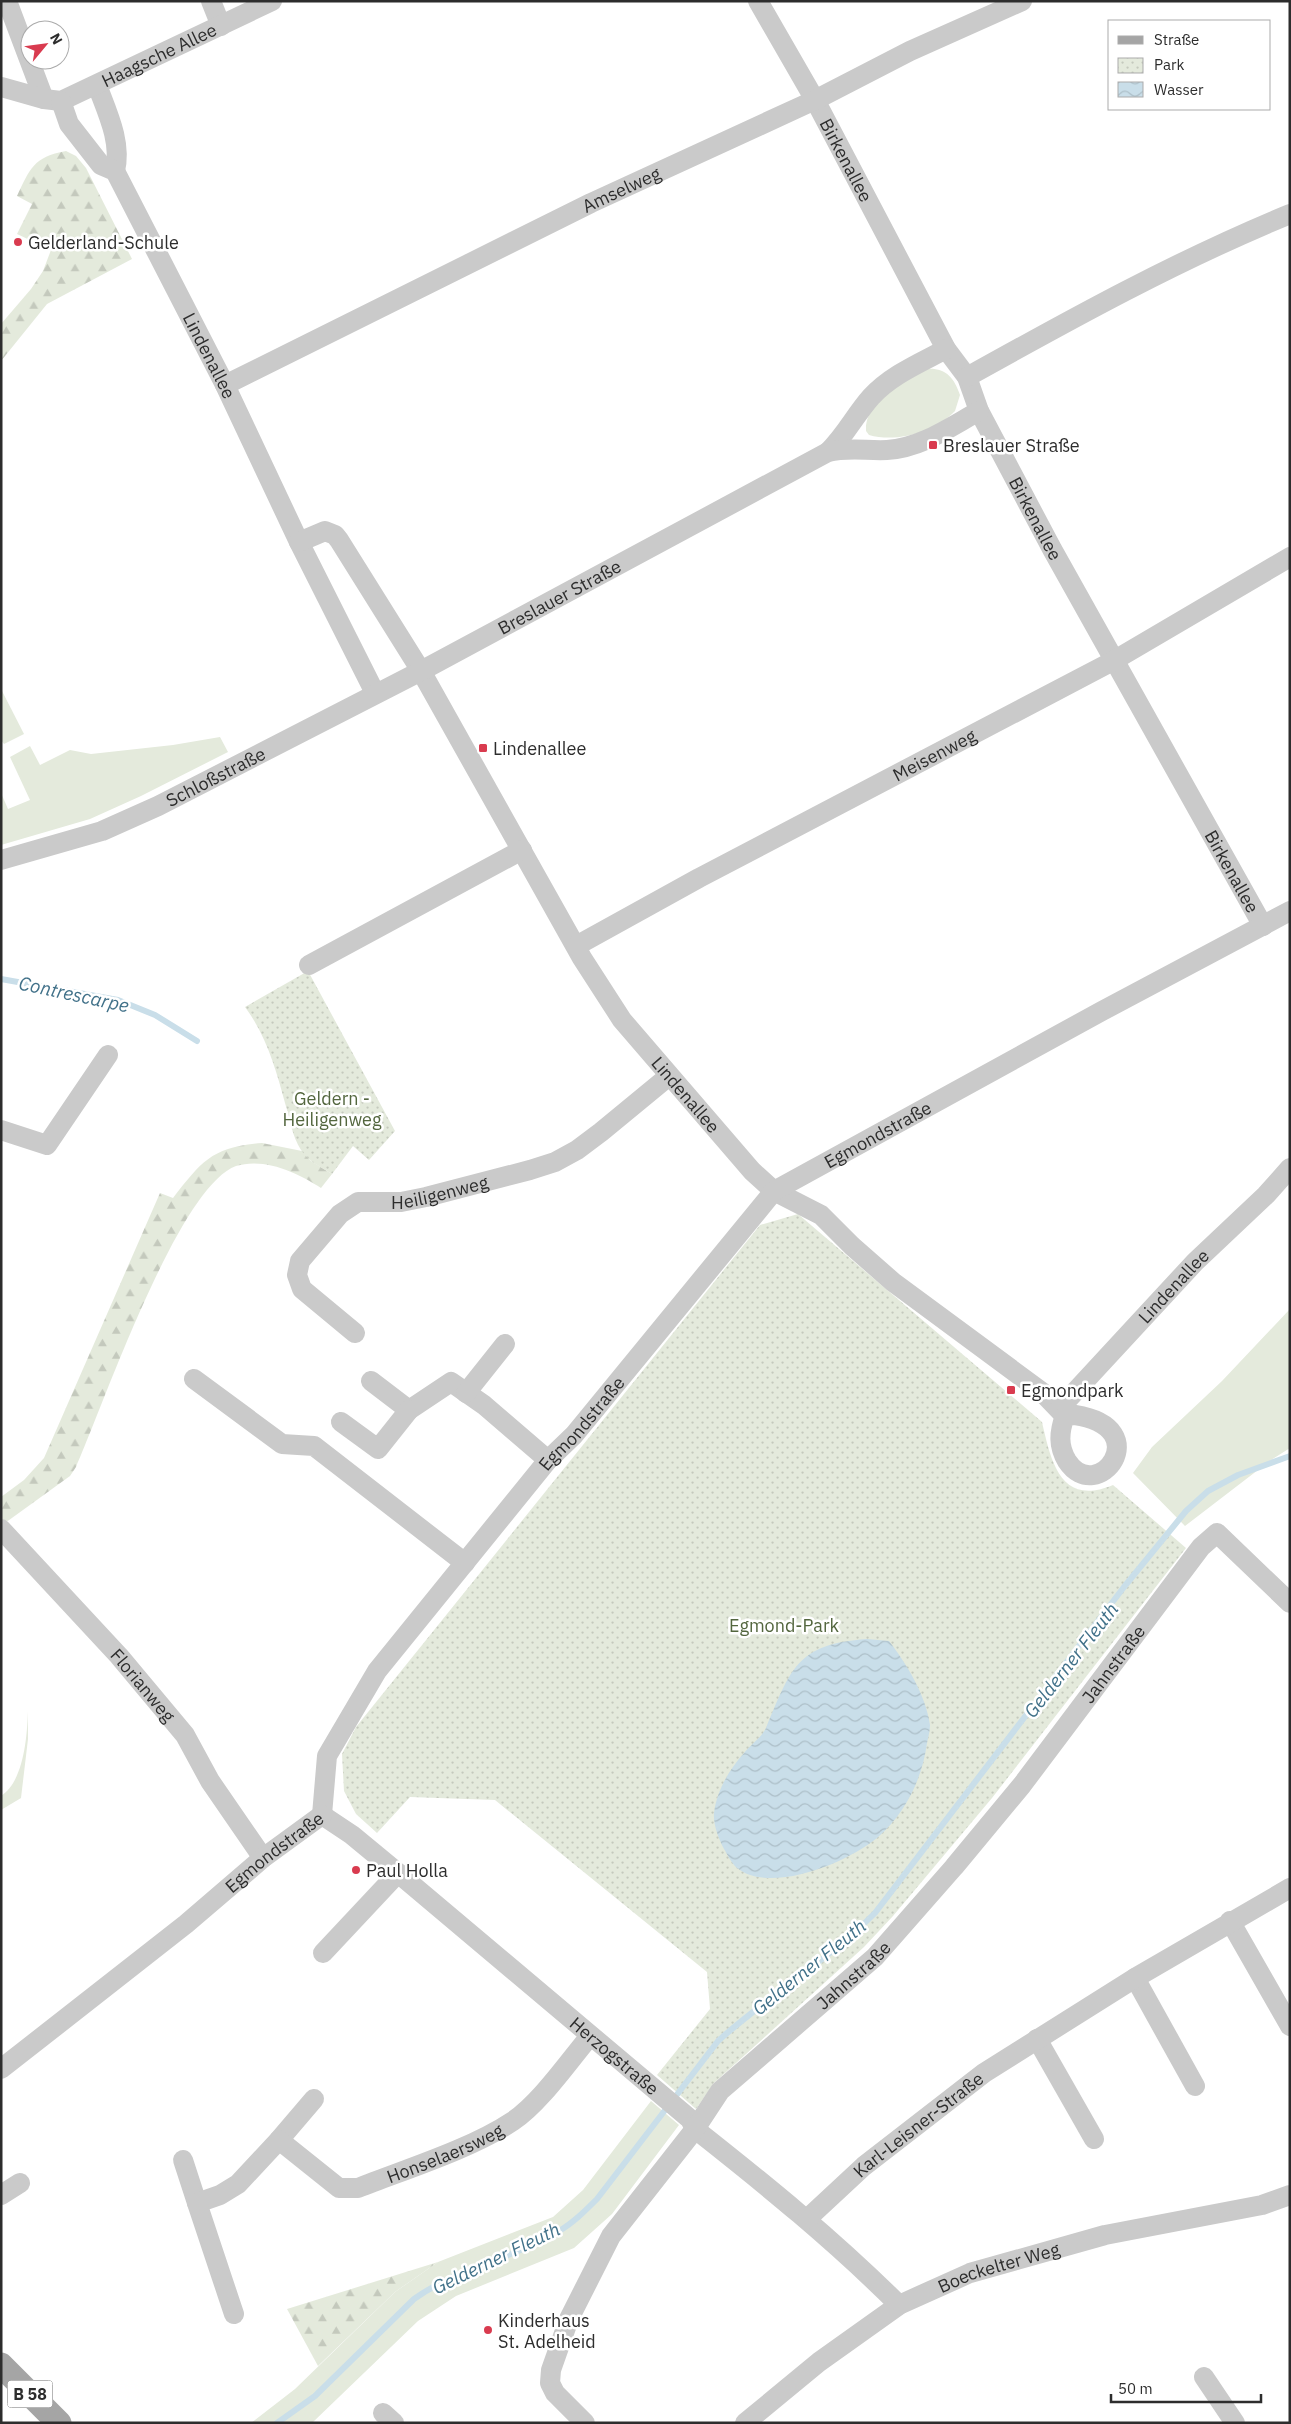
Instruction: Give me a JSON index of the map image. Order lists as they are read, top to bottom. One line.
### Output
{"streets":{"main road":["B 58"],"street":["Haagsche Allee","Birkenallee","Amselweg","Lindenallee","Breslauer Straße","Meisenweg","Schloßstraße","Egmondstraße","Heiligenweg","Jahnstraße","Florianweg","Herzogstraße","Karl-Leisner-Straße","Honselaersweg","Boeckelter Weg"]},"crossings":[["Haagsche Allee","Lindenallee"],["Birkenallee","Amselweg"],["Birkenallee","Breslauer Straße"],["Birkenallee","Meisenweg"],["Birkenallee","Egmondstraße"],["Amselweg","Lindenallee"],["Lindenallee","Breslauer Straße"],["Lindenallee","Meisenweg"],["Lindenallee","Schloßstraße"],["Lindenallee","Egmondstraße"],["Lindenallee","Heiligenweg"],["Breslauer Straße","Schloßstraße"],["Egmondstraße","Florianweg"],["Egmondstraße","Herzogstraße"],["Jahnstraße","Herzogstraße"],["Herzogstraße","Karl-Leisner-Straße"],["Herzogstraße","Honselaersweg"],["Herzogstraße","Boeckelter Weg"]],"water":["Contrescarpe","Gelderner Fleuth"],"parks":["Geldern - Heiligenweg","Egmond-Park"],"places":{"other":["Gelderland-Schule","Paul Holla","Kinderhaus St. Adelheid"],"transit":["Breslauer Straße","Lindenallee","Egmondpark"]},"legend":["Straße","Park","Wasser"],"scale_bar":"50 m","north":"top right"}
